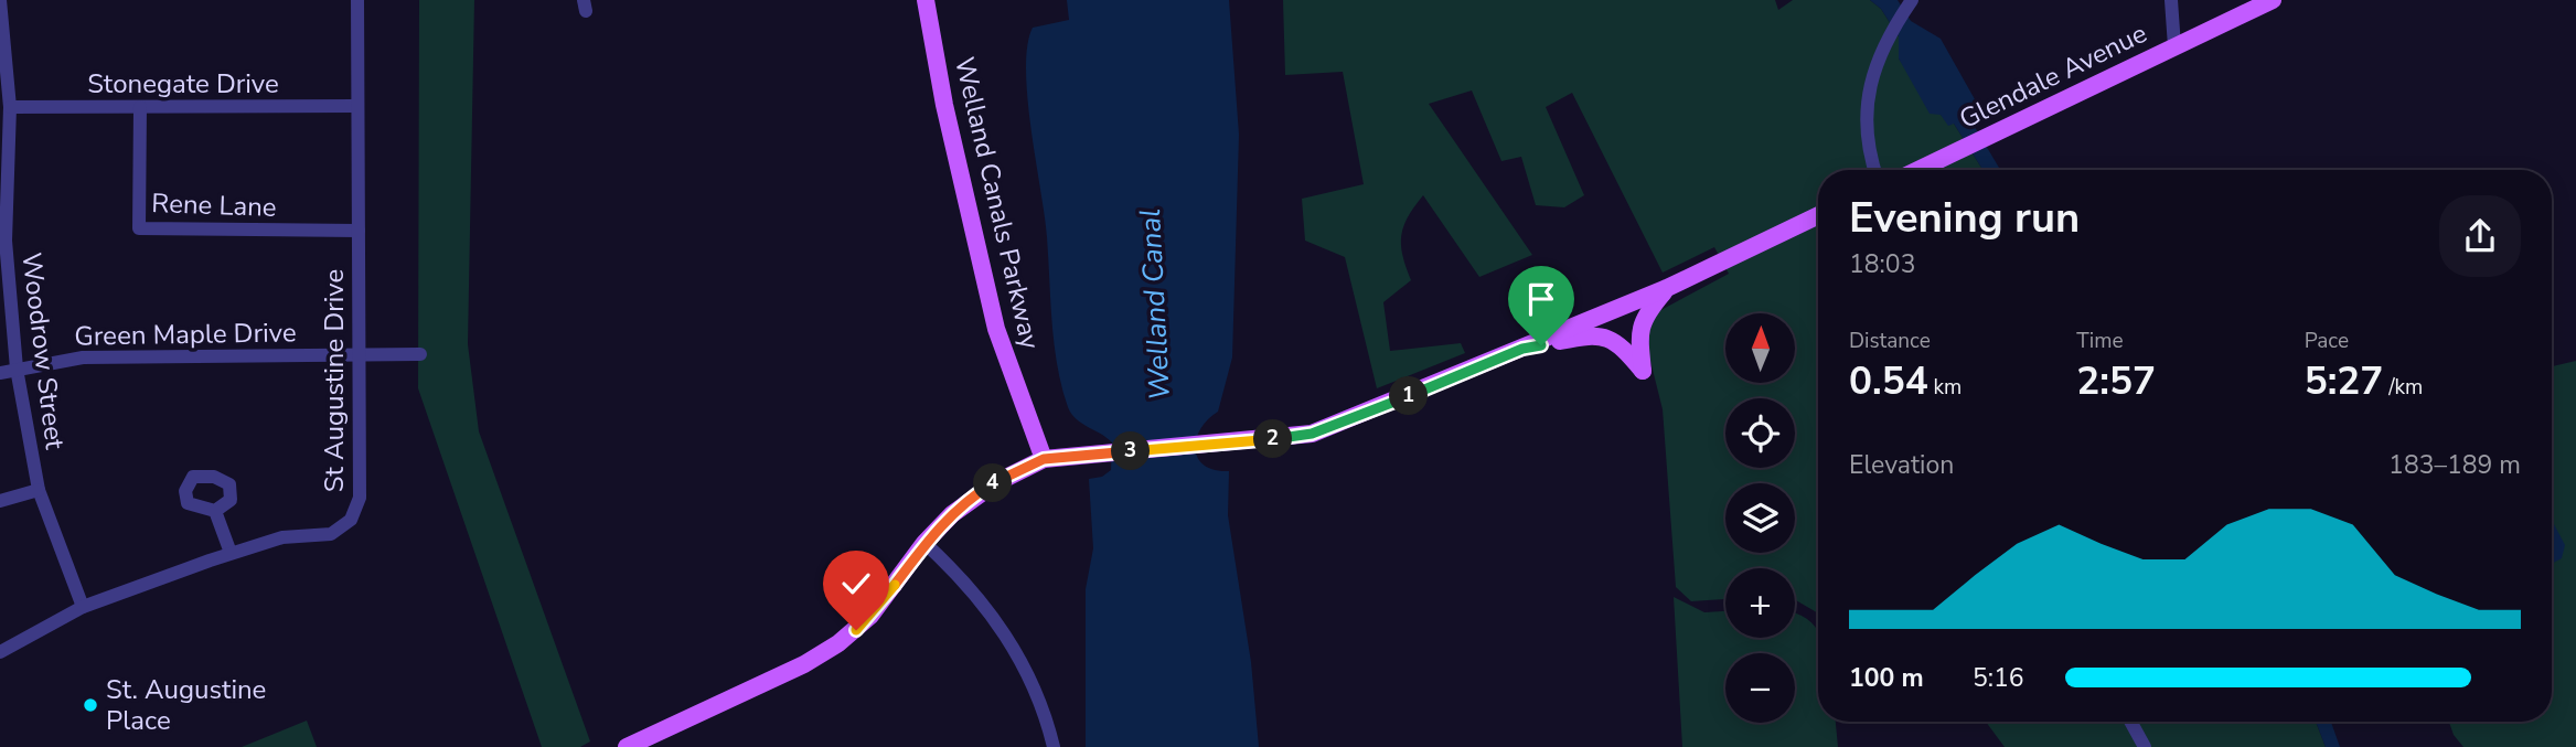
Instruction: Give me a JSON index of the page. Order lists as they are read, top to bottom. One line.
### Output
{"streets":{"main road":["Glendale Avenue","Welland Canals Parkway"],"street":["Stonegate Drive","Rene Lane","Green Maple Drive","Woodrow Street","St Augustine Drive"]},"crossings":[["Stonegate Drive","Rene Lane"],["Stonegate Drive","Woodrow Street"],["Stonegate Drive","St Augustine Drive"],["Rene Lane","St Augustine Drive"],["Green Maple Drive","Woodrow Street"],["Green Maple Drive","St Augustine Drive"],["Woodrow Street","St Augustine Drive"]],"water":["Welland Canal"],"places":["St. Augustine Place"],"north":"top","page":{"heading":["Evening run","18:03"],"stats":[["Distance","0.54 km"],["Time","2:57"],["Pace","5:27 /km"]],"map_buttons":["+","−"],"pins":["1","2","3","4"],"chart":["Elevation","183–189 m"],"list":[{"name":"100 m","note":"5:16"}]}}
